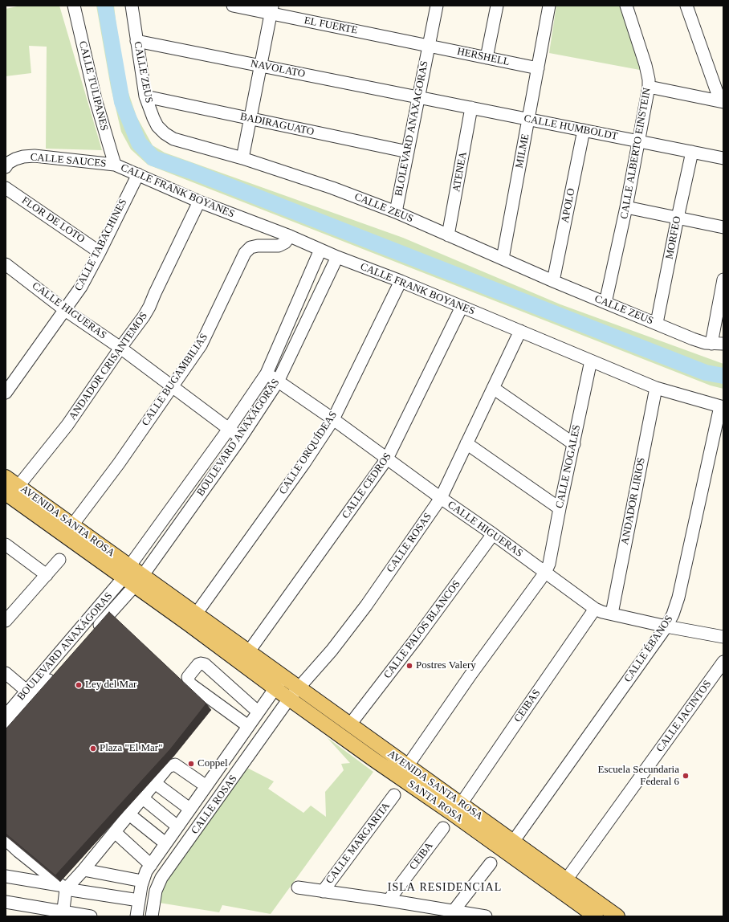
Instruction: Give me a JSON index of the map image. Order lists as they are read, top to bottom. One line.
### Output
{"streets":{"main road":["AVENIDA SANTA ROSA","SANTA ROSA"],"street":["EL FUERTE","HERSHELL","NAVOLATO","CALLE ZEUS","CALLE TULIPANES","BADIRAGUATO","CALLE HUMBOLDT","BLOLEVARD ANAXAGORAS","MILME","CALLE ALBERTO EINSTEIN","CALLE SAUCES","ATENEA","CALLE FRANK BOYANES","APOLO","FLOR DE LOTO","MORFEO","CALLE TABACHINES","CALLE HIGUERAS","ANDADOR CRISANTEMOS","CALLE BUGAMBILIAS","BOULEVARD ANAXÁGORAS","CALLE ORQUÍDEAS","CALLE NOGALES","CALLE CEDROS","ANDADOR LIRIOS","CALLE ROSAS","CALLE PALOS BLANCOS","CALLE ÉBANOS","CEIBAS","CALLE JACINTOS","CALLE MARGARITA","CEIBA"]},"crossings":[["EL FUERTE","HERSHELL"],["EL FUERTE","BLOLEVARD ANAXAGORAS"],["HERSHELL","BLOLEVARD ANAXAGORAS"],["HERSHELL","MILME"],["NAVOLATO","CALLE ZEUS"],["NAVOLATO","CALLE HUMBOLDT"],["NAVOLATO","BLOLEVARD ANAXAGORAS"],["CALLE ZEUS","BADIRAGUATO"],["CALLE ZEUS","BLOLEVARD ANAXAGORAS"],["CALLE ZEUS","MILME"],["CALLE ZEUS","CALLE ALBERTO EINSTEIN"],["CALLE ZEUS","ATENEA"],["CALLE ZEUS","APOLO"],["CALLE ZEUS","MORFEO"],["CALLE TULIPANES","CALLE SAUCES"],["CALLE TULIPANES","CALLE FRANK BOYANES"],["BADIRAGUATO","BLOLEVARD ANAXAGORAS"],["CALLE HUMBOLDT","BLOLEVARD ANAXAGORAS"],["CALLE HUMBOLDT","MILME"],["CALLE HUMBOLDT","CALLE ALBERTO EINSTEIN"],["CALLE HUMBOLDT","ATENEA"],["CALLE HUMBOLDT","APOLO"],["CALLE HUMBOLDT","MORFEO"],["CALLE SAUCES","CALLE FRANK BOYANES"],["CALLE FRANK BOYANES","CALLE TABACHINES"],["CALLE FRANK BOYANES","ANDADOR CRISANTEMOS"],["CALLE FRANK BOYANES","CALLE BUGAMBILIAS"],["CALLE FRANK BOYANES","BOULEVARD ANAXÁGORAS"],["CALLE FRANK BOYANES","CALLE ORQUÍDEAS"],["CALLE FRANK BOYANES","CALLE NOGALES"],["CALLE FRANK BOYANES","CALLE CEDROS"],["CALLE FRANK BOYANES","ANDADOR LIRIOS"],["CALLE FRANK BOYANES","CALLE ROSAS"],["CALLE FRANK BOYANES","CALLE ÉBANOS"],["FLOR DE LOTO","CALLE TABACHINES"],["CALLE TABACHINES","CALLE HIGUERAS"],["CALLE HIGUERAS","ANDADOR CRISANTEMOS"],["CALLE HIGUERAS","CALLE BUGAMBILIAS"],["CALLE HIGUERAS","BOULEVARD ANAXÁGORAS"],["CALLE HIGUERAS","CALLE ORQUÍDEAS"],["CALLE HIGUERAS","CALLE NOGALES"],["CALLE HIGUERAS","CALLE CEDROS"],["CALLE HIGUERAS","ANDADOR LIRIOS"],["CALLE HIGUERAS","CALLE ROSAS"],["CALLE HIGUERAS","CALLE PALOS BLANCOS"],["CALLE HIGUERAS","CALLE ÉBANOS"],["CALLE HIGUERAS","CEIBAS"],["ANDADOR CRISANTEMOS","AVENIDA SANTA ROSA"],["CALLE BUGAMBILIAS","AVENIDA SANTA ROSA"],["BOULEVARD ANAXÁGORAS","AVENIDA SANTA ROSA"],["CALLE ORQUÍDEAS","AVENIDA SANTA ROSA"],["CALLE CEDROS","AVENIDA SANTA ROSA"],["AVENIDA SANTA ROSA","CALLE ROSAS"],["AVENIDA SANTA ROSA","CALLE PALOS BLANCOS"],["AVENIDA SANTA ROSA","CALLE ÉBANOS"],["AVENIDA SANTA ROSA","CEIBAS"],["AVENIDA SANTA ROSA","CALLE JACINTOS"],["AVENIDA SANTA ROSA","SANTA ROSA"],["CALLE ROSAS","SANTA ROSA"],["CEIBAS","SANTA ROSA"],["CALLE JACINTOS","SANTA ROSA"]],"districts":["ISLA RESIDENCIAL"],"places":["Postres Valery","Ley del Mar","Plaza \"El Mar\"","Coppel","Escuela Secundaria Federal 6"]}
